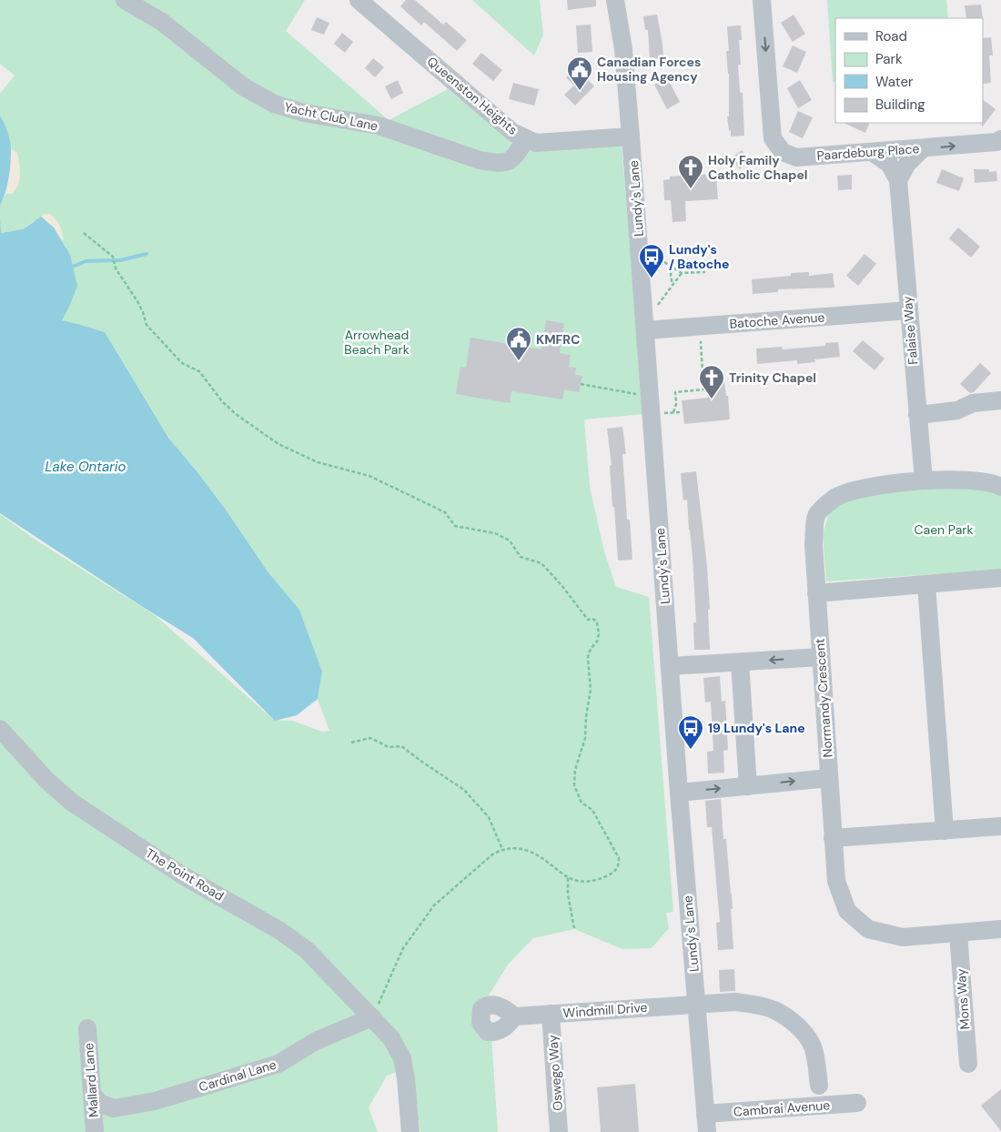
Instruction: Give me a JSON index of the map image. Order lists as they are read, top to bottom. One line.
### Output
{"streets":{"street":["Queenston Heights","Yacht Club Lane","Paardeburg Place","Lundy's Lane","Batoche Avenue","Falaise Way","Normandy Crescent","The Point Road","Mons Way","Windmill Drive","Oswego Way","Cardinal Lane","Mallard Lane","Cambrai Avenue"]},"crossings":[["Queenston Heights","Yacht Club Lane"],["Queenston Heights","Lundy's Lane"],["Lundy's Lane","Batoche Avenue"],["Lundy's Lane","Windmill Drive"],["Lundy's Lane","Cambrai Avenue"],["Batoche Avenue","Falaise Way"],["Falaise Way","Normandy Crescent"],["Normandy Crescent","Mons Way"],["The Point Road","Cardinal Lane"],["Windmill Drive","Oswego Way"],["Cardinal Lane","Mallard Lane"]],"water":["Lake Ontario"],"parks":["Arrowhead Beach Park","Caen Park"],"places":{"public building":["Canadian Forces Housing Agency","KMFRC"],"church":["Holy Family Catholic Chapel","Trinity Chapel"],"bus stop":["Lundy's / Batoche","19 Lundy's Lane"]},"legend":["Road","Park","Water","Building"]}
